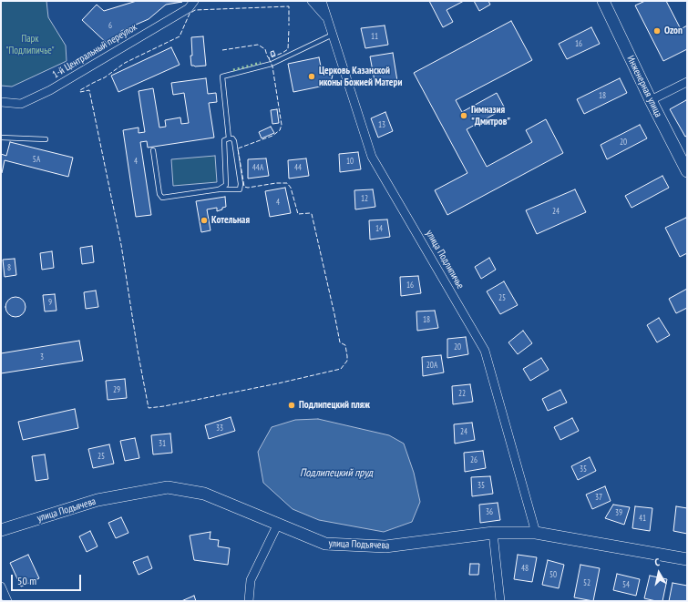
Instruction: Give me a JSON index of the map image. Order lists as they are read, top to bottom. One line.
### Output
{"streets":{"main road":["Инженерная улица","улица Подъячева"],"street":["1-й Центральный переулок","улица Подлипичье"]},"crossings":[["улица Подлипичье","улица Подъячева"]],"water":["Подлипецкий пруд"],"parks":["Парк \"Подлипичье\""],"places":["Ozon","Церковь Казанской иконы Божией Матери","Гимназия \"Дмитров\"","Котельная","Подлипецкий пляж"],"house_numbers":["6","11","16","18","13","20","5А","4","10","44А","44","12","4","24","14","8","16","25","9","18","20","3","20А","29","22","33","24","31","25","26","35","35","37","36","39","41","48","50","52","54"],"scale_bar":"50 m","north":"top"}
